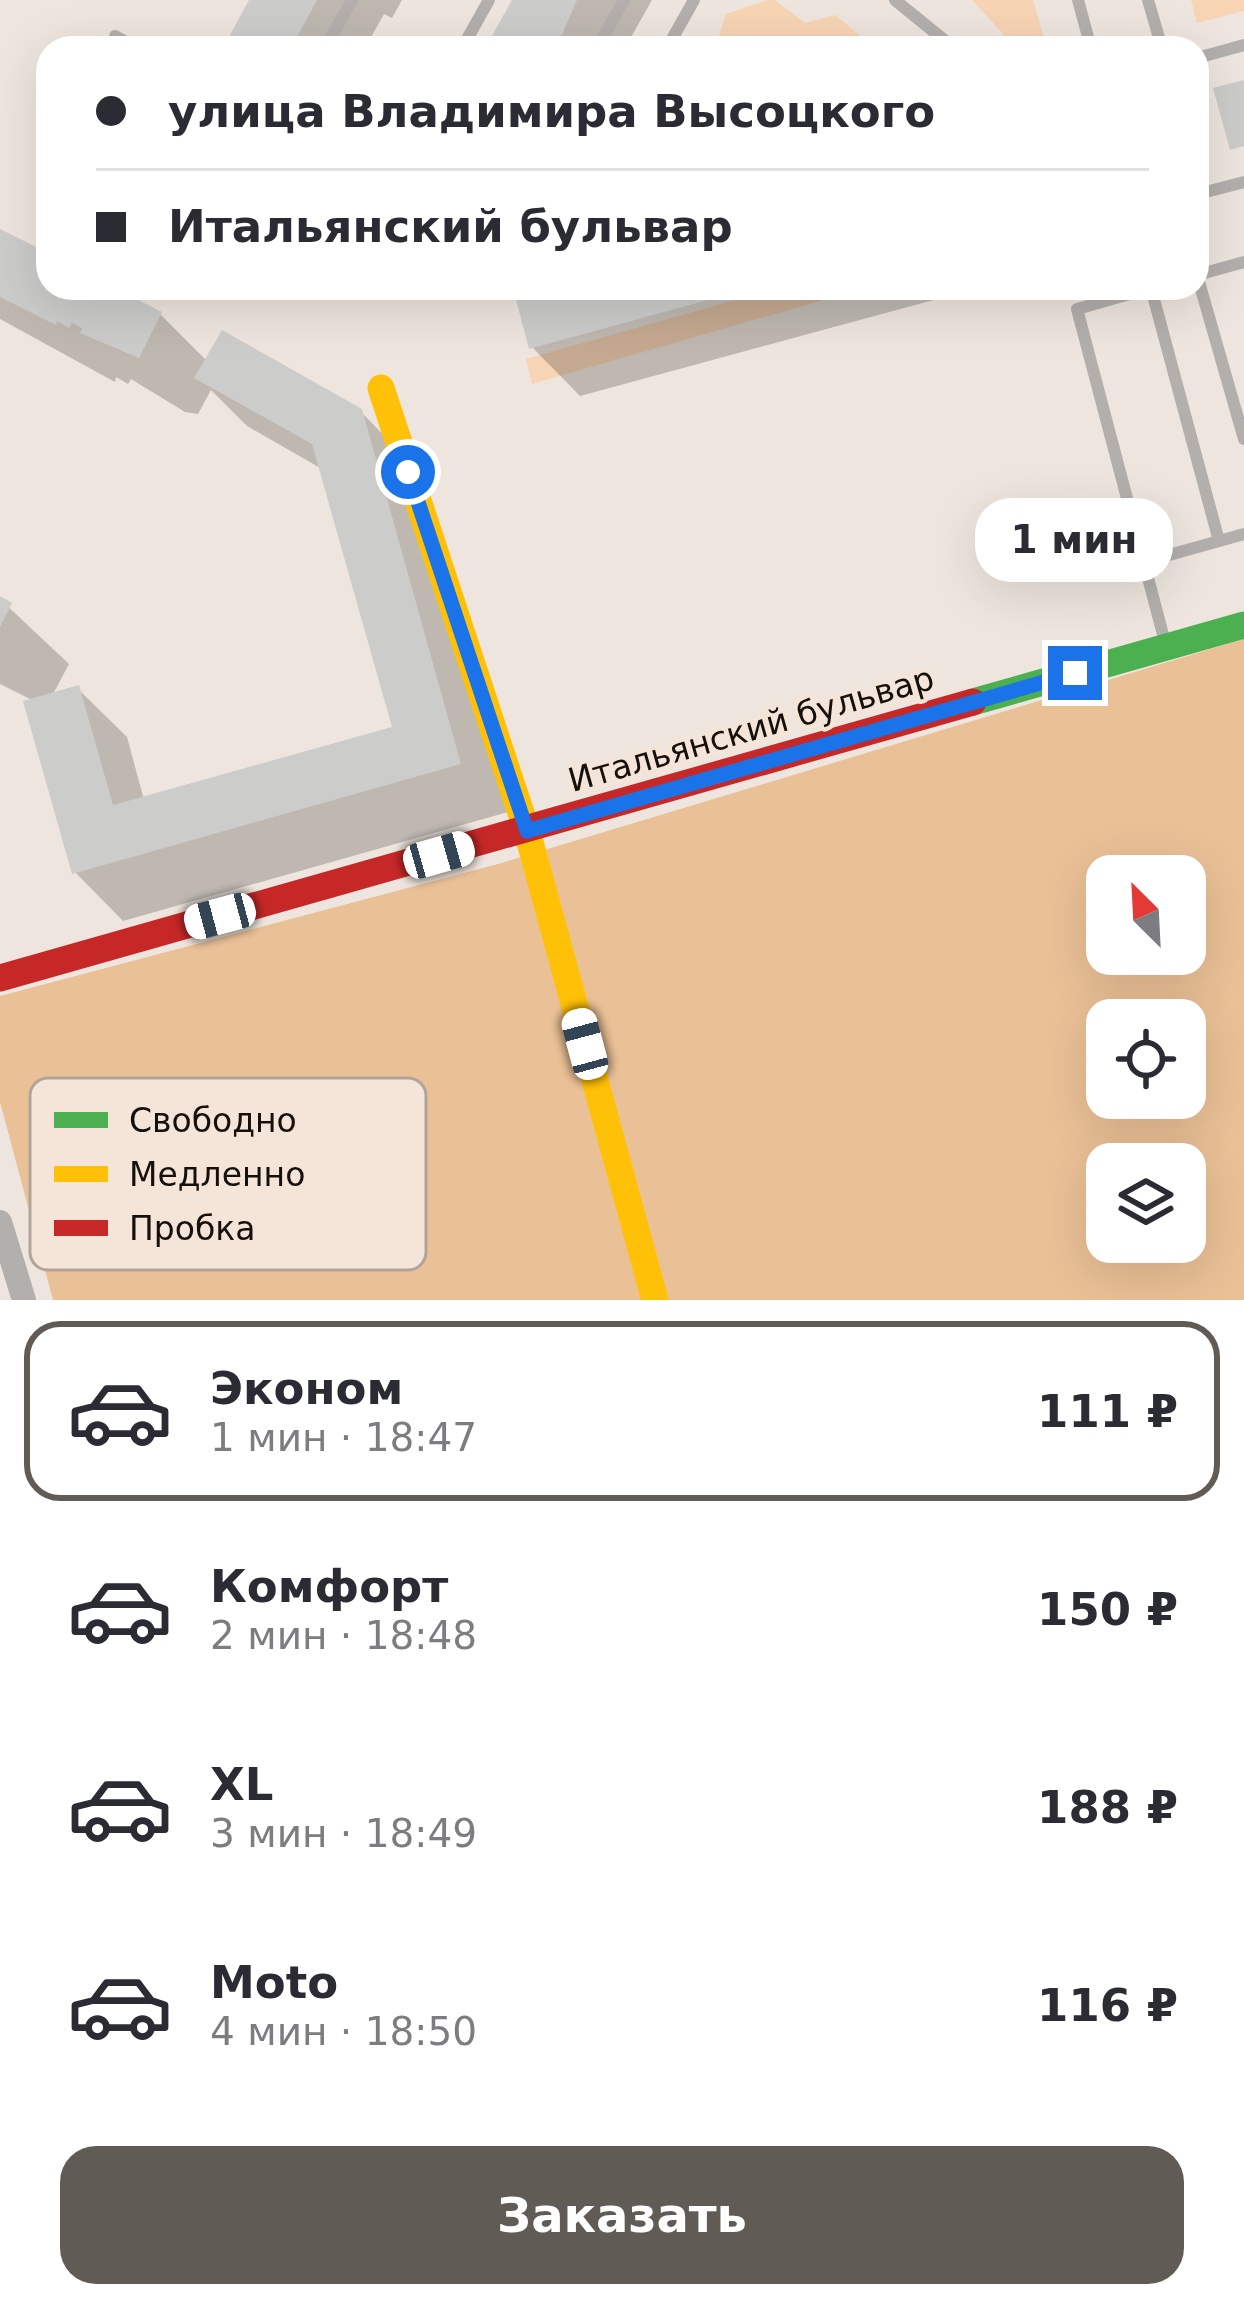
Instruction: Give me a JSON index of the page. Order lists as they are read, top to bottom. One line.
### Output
{"streets":{"street":["Итальянский бульвар"]},"legend":["Свободно","Медленно","Пробка"],"north":"top left","page":{"banner":["улица Владимира Высоцкого","Итальянский бульвар"],"bubble":"1 мин","list":[{"name":"Эконом","note":"1 мин · 18:47","value":"111 ₽"},{"name":"Комфорт","note":"2 мин · 18:48","value":"150 ₽"},{"name":"XL","note":"3 мин · 18:49","value":"188 ₽"},{"name":"Moto","note":"4 мин · 18:50","value":"116 ₽"}],"buttons":"Заказать"}}
